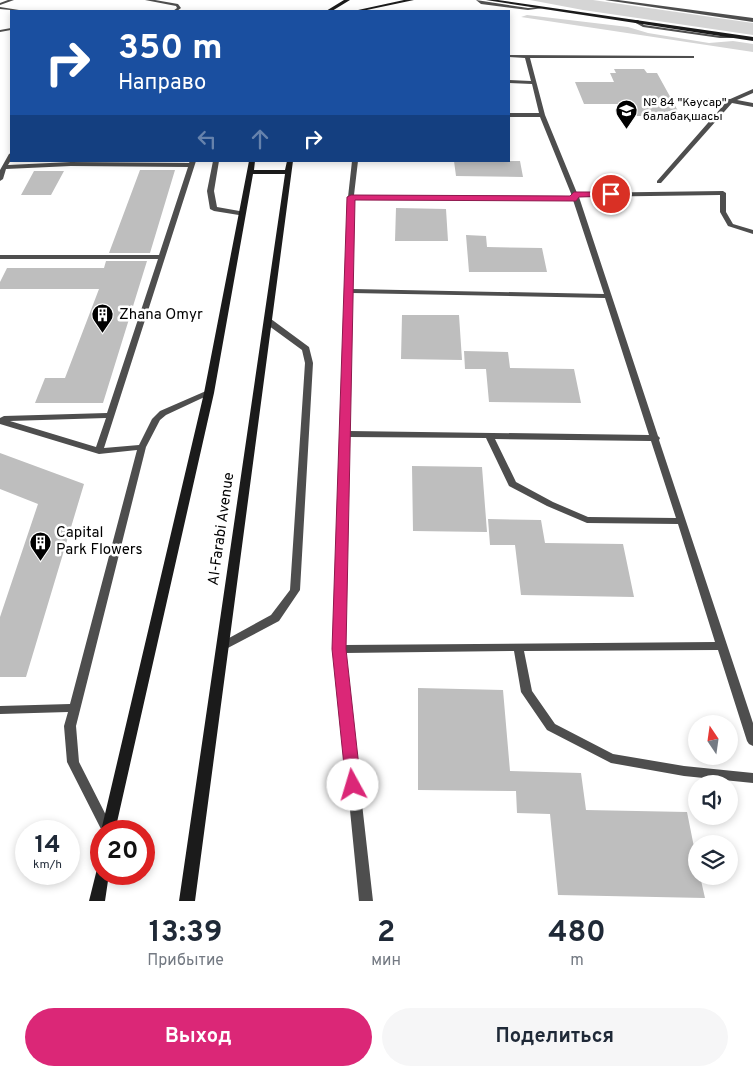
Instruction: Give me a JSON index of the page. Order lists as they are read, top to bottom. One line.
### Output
{"streets":{"main road":["Al-Farabi Avenue"]},"places":{"school or university":["№ 84 \"Кәусар\" балабақшасы"],"building":["Zhana Omyr","Capital Park Flowers"]},"north":"top","page":{"turn":["350 m","Направо"],"speed":"14 km/h","limit":"20","eta":["13:39","Прибытие","2","мин","480","m"],"buttons":["Выход","Поделиться"]}}
